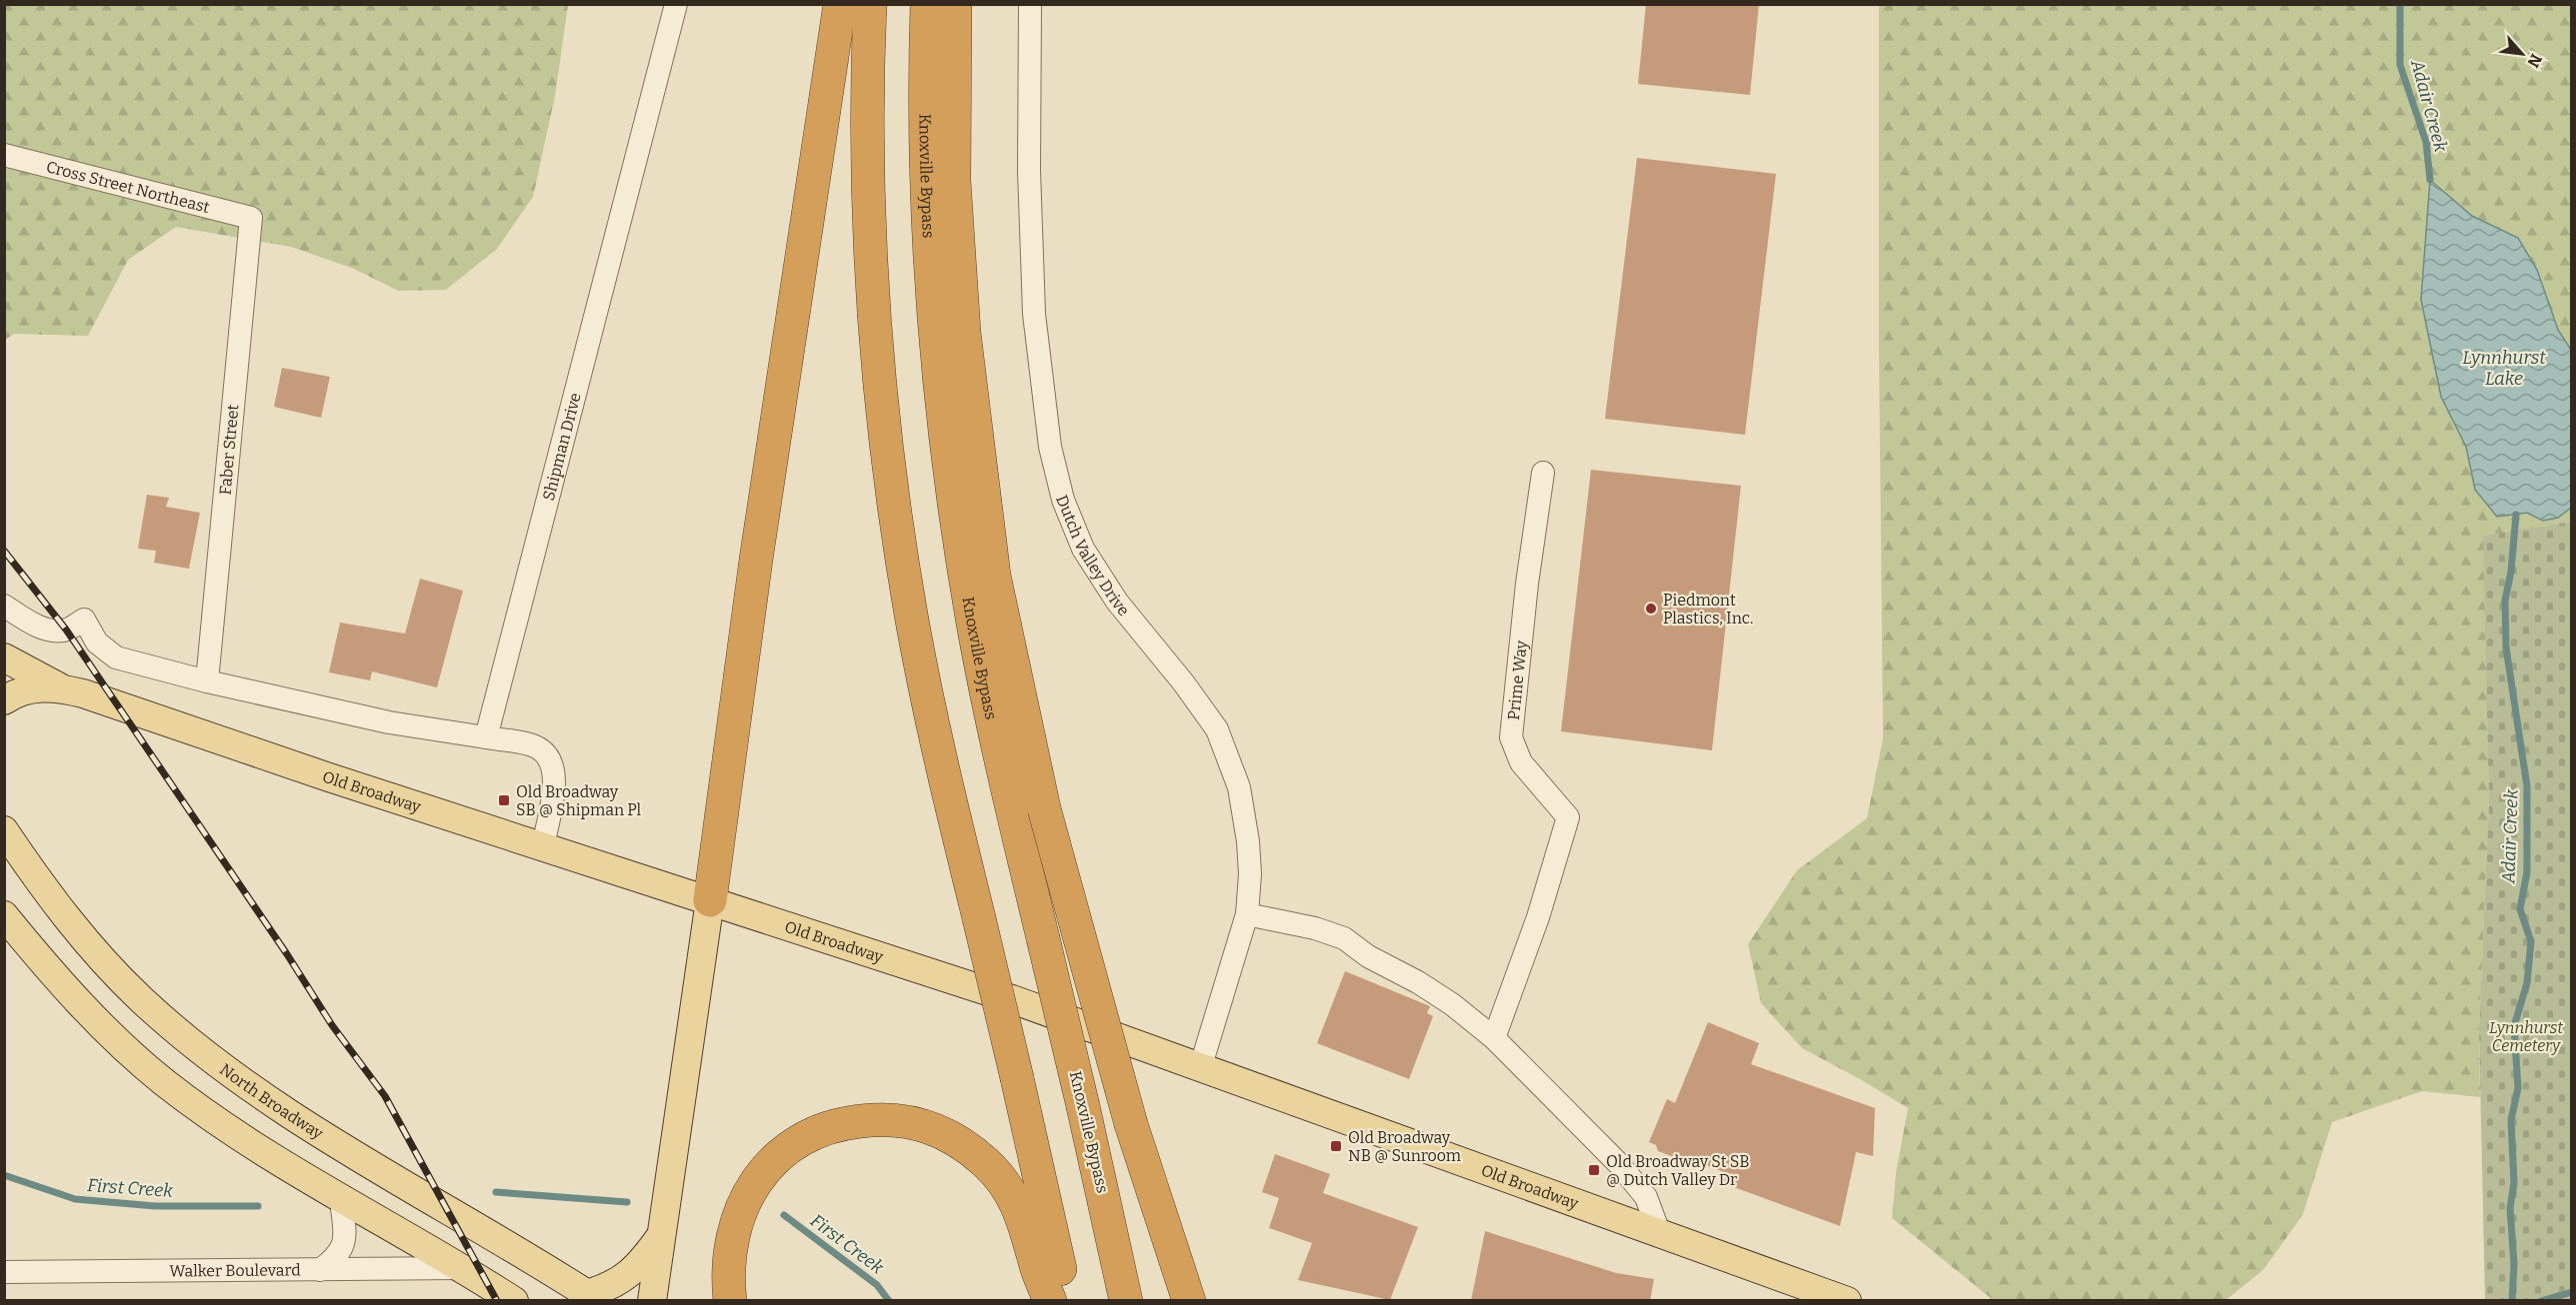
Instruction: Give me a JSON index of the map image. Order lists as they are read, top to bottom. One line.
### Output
{"streets":{"highway":["Knoxville Bypass"],"main road":["Old Broadway","North Broadway"],"street":["Cross Street Northeast","Shipman Drive","Faber Street","Dutch Valley Drive","Prime Way","Walker Boulevard"]},"crossings":[["Cross Street Northeast","Faber Street"],["Dutch Valley Drive","Old Broadway"]],"water":["Adair Creek","Lynnhurst Lake","First Creek"],"parks":["Lynnhurst Cemetery"],"places":{"other":["Piedmont Plastics, Inc."],"transit":["Old Broadway SB @ Shipman Pl","Old Broadway NB @ Sunroom","Old Broadway St SB @ Dutch Valley Dr"]},"north":"bottom right"}
